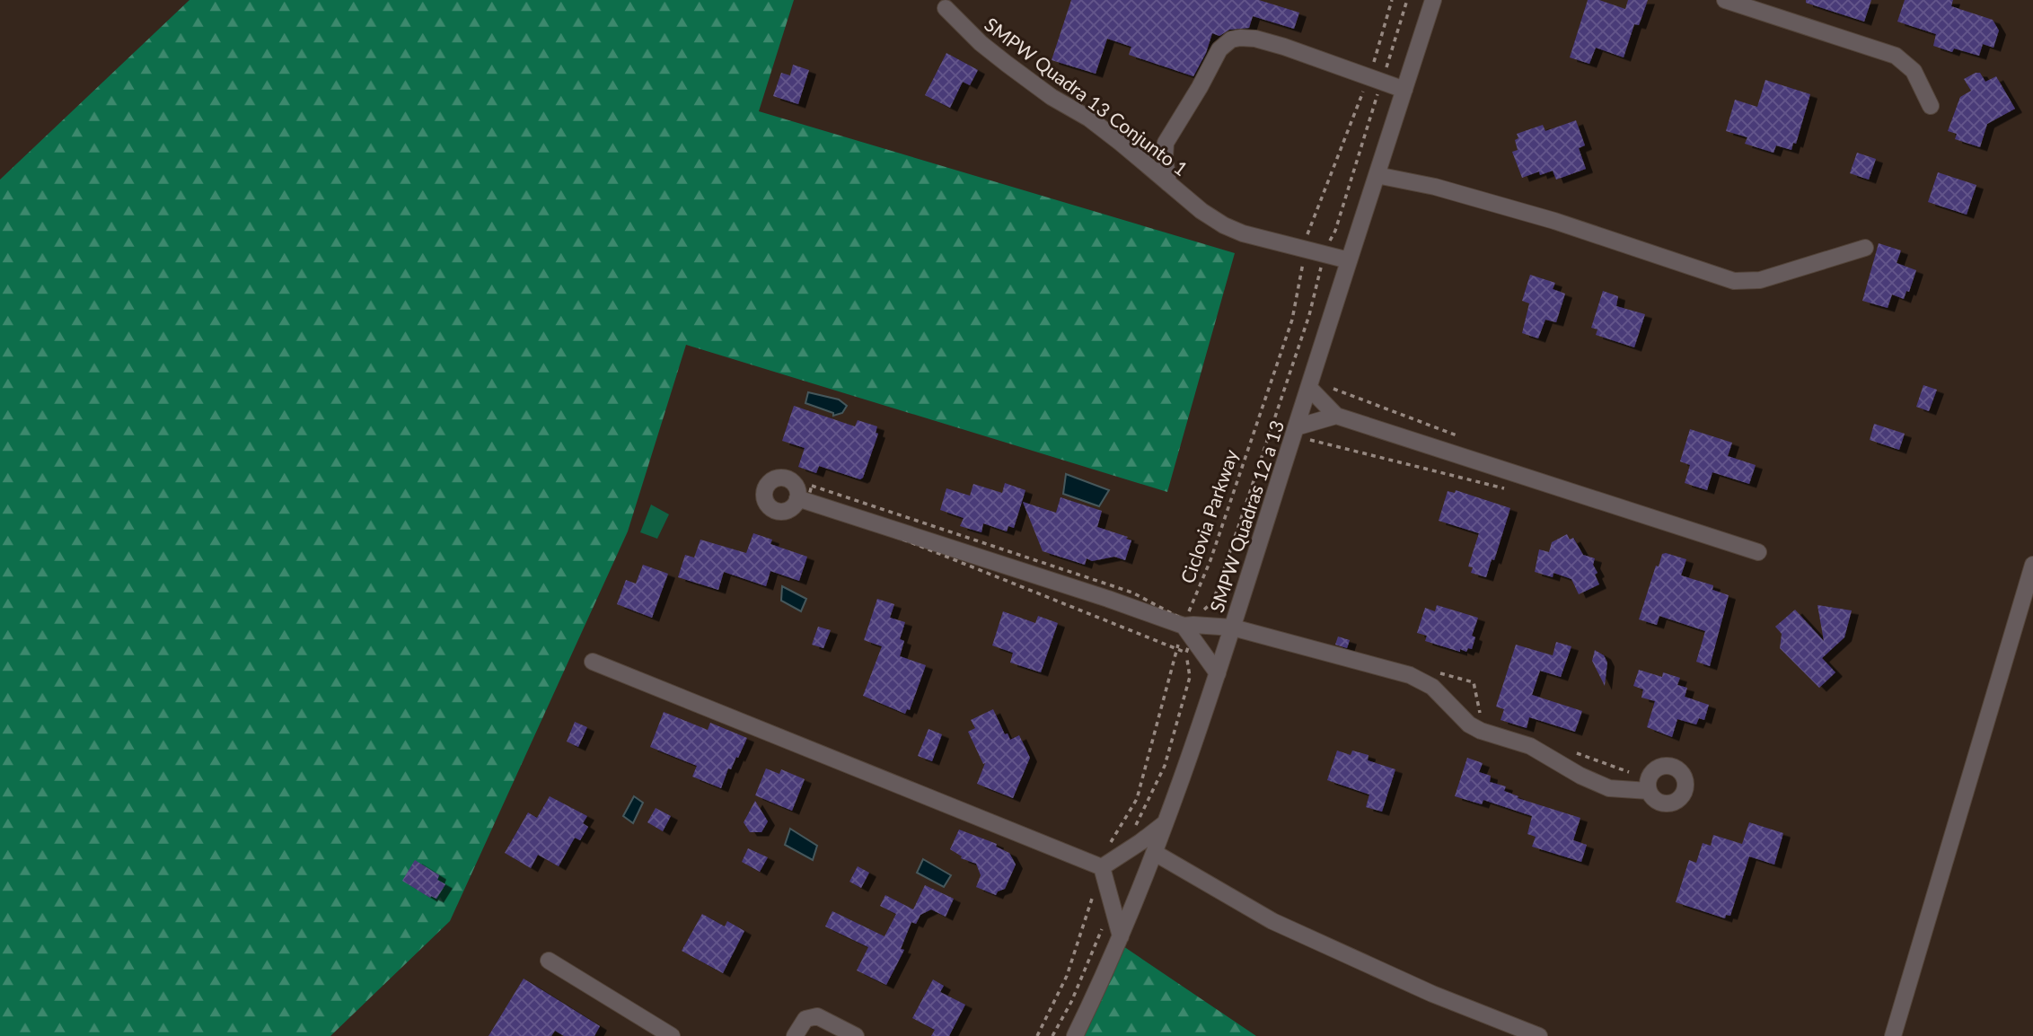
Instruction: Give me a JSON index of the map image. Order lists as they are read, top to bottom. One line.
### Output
{"streets":{"street":["SMPW Quadra 13 Conjunto 1","SMPW Quadras 12 a 13"],"path":["Ciclovia Parkway"]},"crossings":[["SMPW Quadra 13 Conjunto 1","Ciclovia Parkway"],["SMPW Quadra 13 Conjunto 1","SMPW Quadras 12 a 13"]]}
